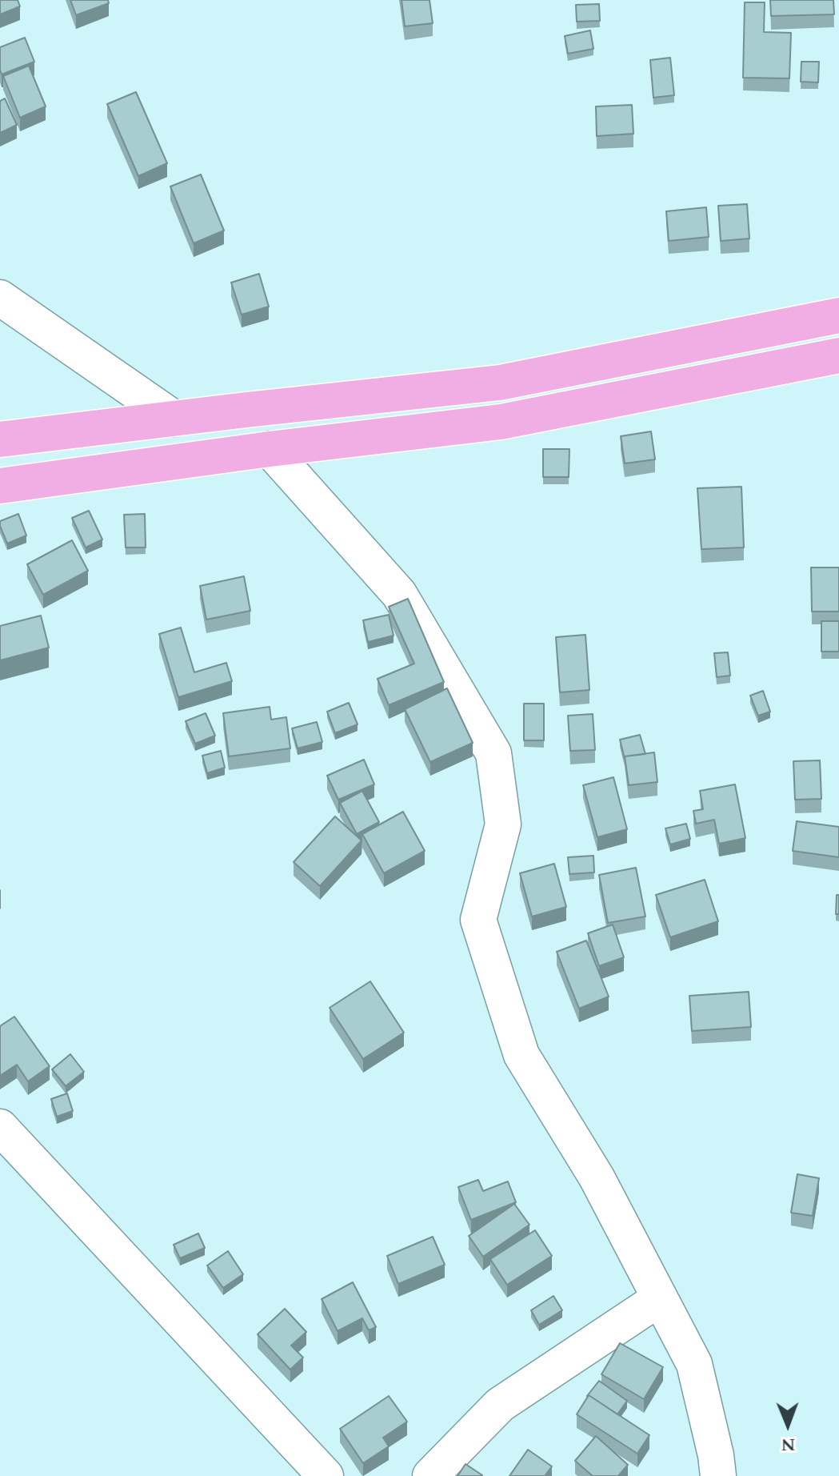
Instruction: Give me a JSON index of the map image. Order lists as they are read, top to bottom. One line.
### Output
{"north":"bottom"}
